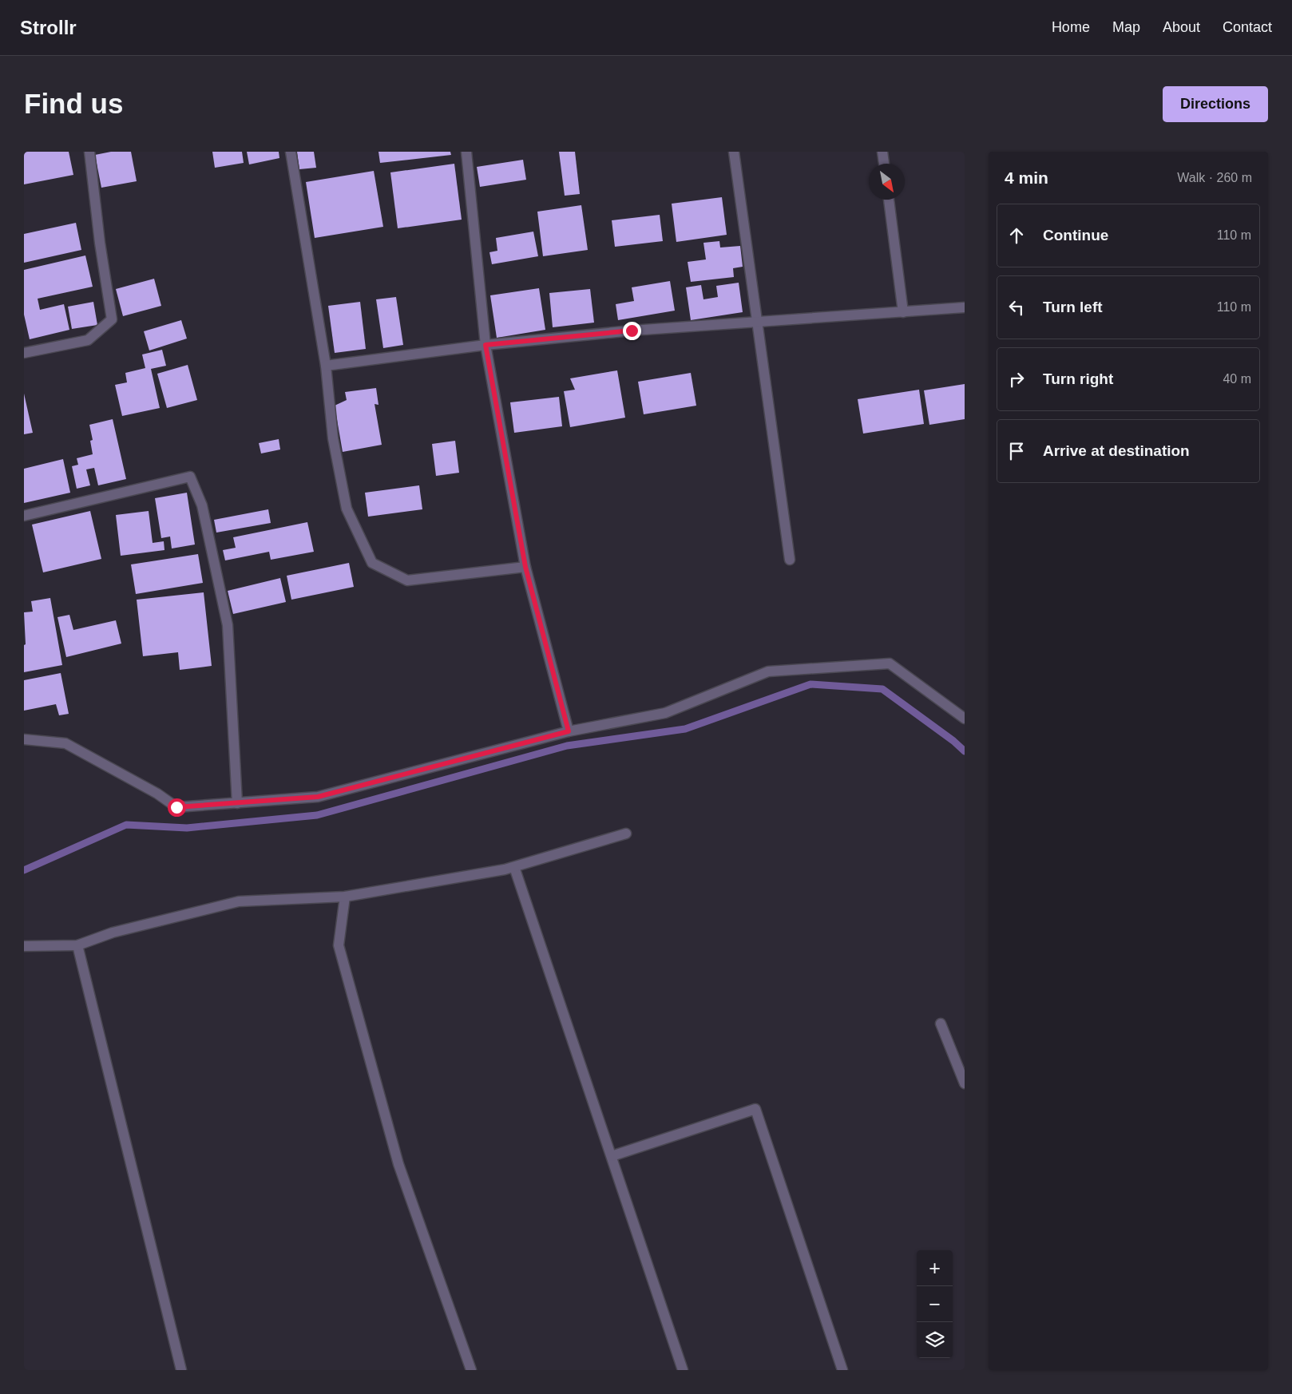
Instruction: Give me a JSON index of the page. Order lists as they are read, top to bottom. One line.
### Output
{"north":"bottom right","page":{"header":"Strollr","nav":["Home","Map","About","Contact"],"buttons":"Directions","title":"Find us","heading":["4 min","Walk · 260 m"],"list":[["Continue","110 m"],["Turn left","110 m"],["Turn right","40 m"],"Arrive at destination"],"map_buttons":["+","−"]}}
